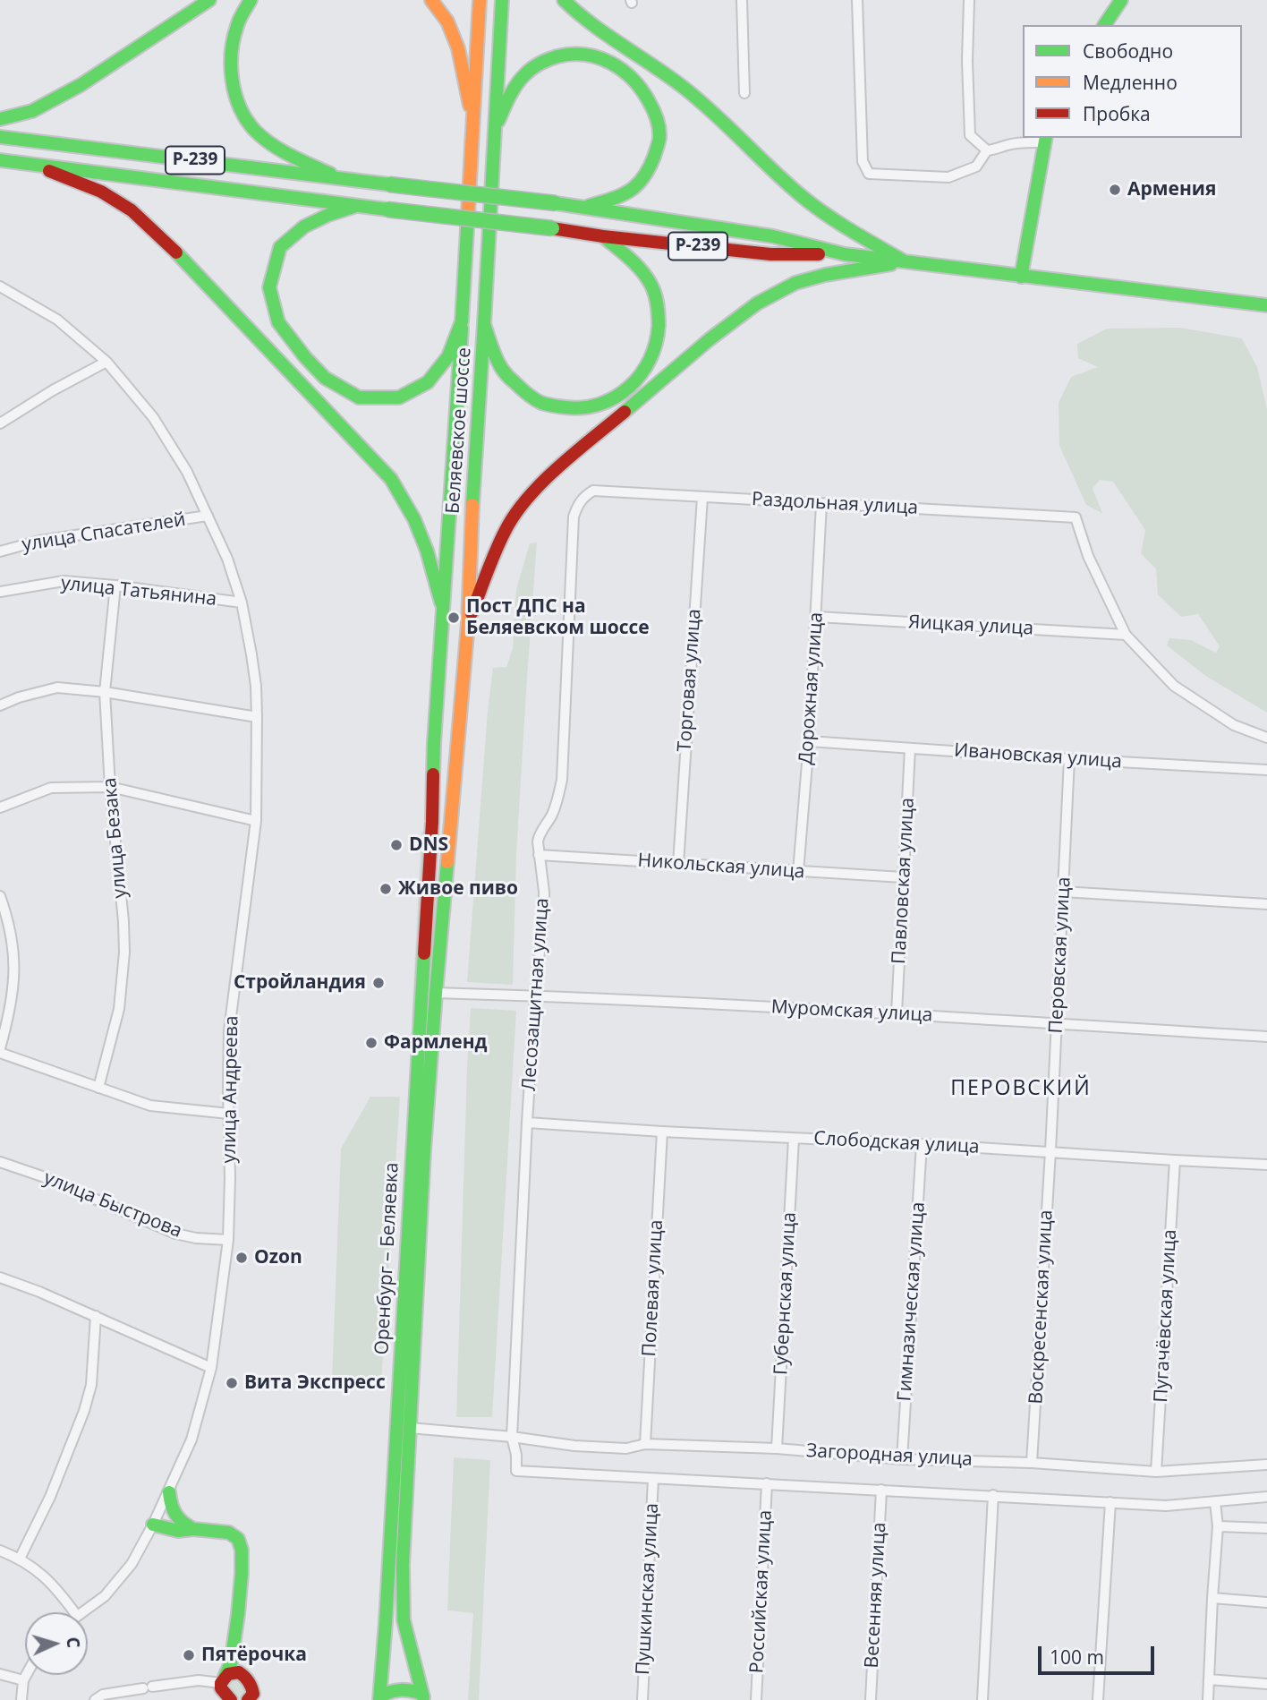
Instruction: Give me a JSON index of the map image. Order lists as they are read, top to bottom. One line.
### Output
{"streets":{"main road":["Р-239","Беляевское шоссе","Оренбург – Беляевка"],"street":["Раздольная улица","улица Спасателей","улица Татьянина","Яицкая улица","Торговая улица","Дорожная улица","Ивановская улица","улица Безака","Никольская улица","Павловская улица","Перовская улица","Лесозащитная улица","Муромская улица","улица Андреева","Слободская улица","улица Быстрова","Полевая улица","Губернская улица","Гимназическая улица","Воскресенская улица","Пугачёвская улица","Загородная улица","Пушкинская улица","Российская улица","Весенняя улица"]},"crossings":[["Беляевское шоссе","Оренбург – Беляевка"],["Раздольная улица","Яицкая улица"],["Раздольная улица","Торговая улица"],["Раздольная улица","Дорожная улица"],["Раздольная улица","Лесозащитная улица"],["улица Спасателей","улица Андреева"],["улица Татьянина","улица Безака"],["улица Татьянина","улица Андреева"],["Яицкая улица","Дорожная улица"],["Торговая улица","Никольская улица"],["Дорожная улица","Ивановская улица"],["Дорожная улица","Никольская улица"],["Ивановская улица","Павловская улица"],["Ивановская улица","Перовская улица"],["Никольская улица","Павловская улица"],["Никольская улица","Лесозащитная улица"],["Павловская улица","Муромская улица"],["Перовская улица","Муромская улица"],["Перовская улица","Слободская улица"],["Перовская улица","Воскресенская улица"],["Лесозащитная улица","Муромская улица"],["Лесозащитная улица","Слободская улица"],["Лесозащитная улица","Загородная улица"],["Лесозащитная улица","Пушкинская улица"],["Муромская улица","Оренбург – Беляевка"],["улица Андреева","улица Быстрова"],["Слободская улица","Полевая улица"],["Слободская улица","Губернская улица"],["Слободская улица","Гимназическая улица"],["Слободская улица","Воскресенская улица"],["Слободская улица","Пугачёвская улица"],["Оренбург – Беляевка","Загородная улица"],["Полевая улица","Загородная улица"],["Губернская улица","Загородная улица"],["Гимназическая улица","Загородная улица"],["Воскресенская улица","Загородная улица"],["Пугачёвская улица","Загородная улица"]],"districts":["ПЕРОВСКИЙ"],"places":["Армения","Пост ДПС на Беляевском шоссе","DNS","Живое пиво","Стройландия","Фармленд","Ozon","Вита Экспресс","Пятёрочка"],"legend":["Свободно","Медленно","Пробка"],"scale_bar":"100 m","north":"right"}
